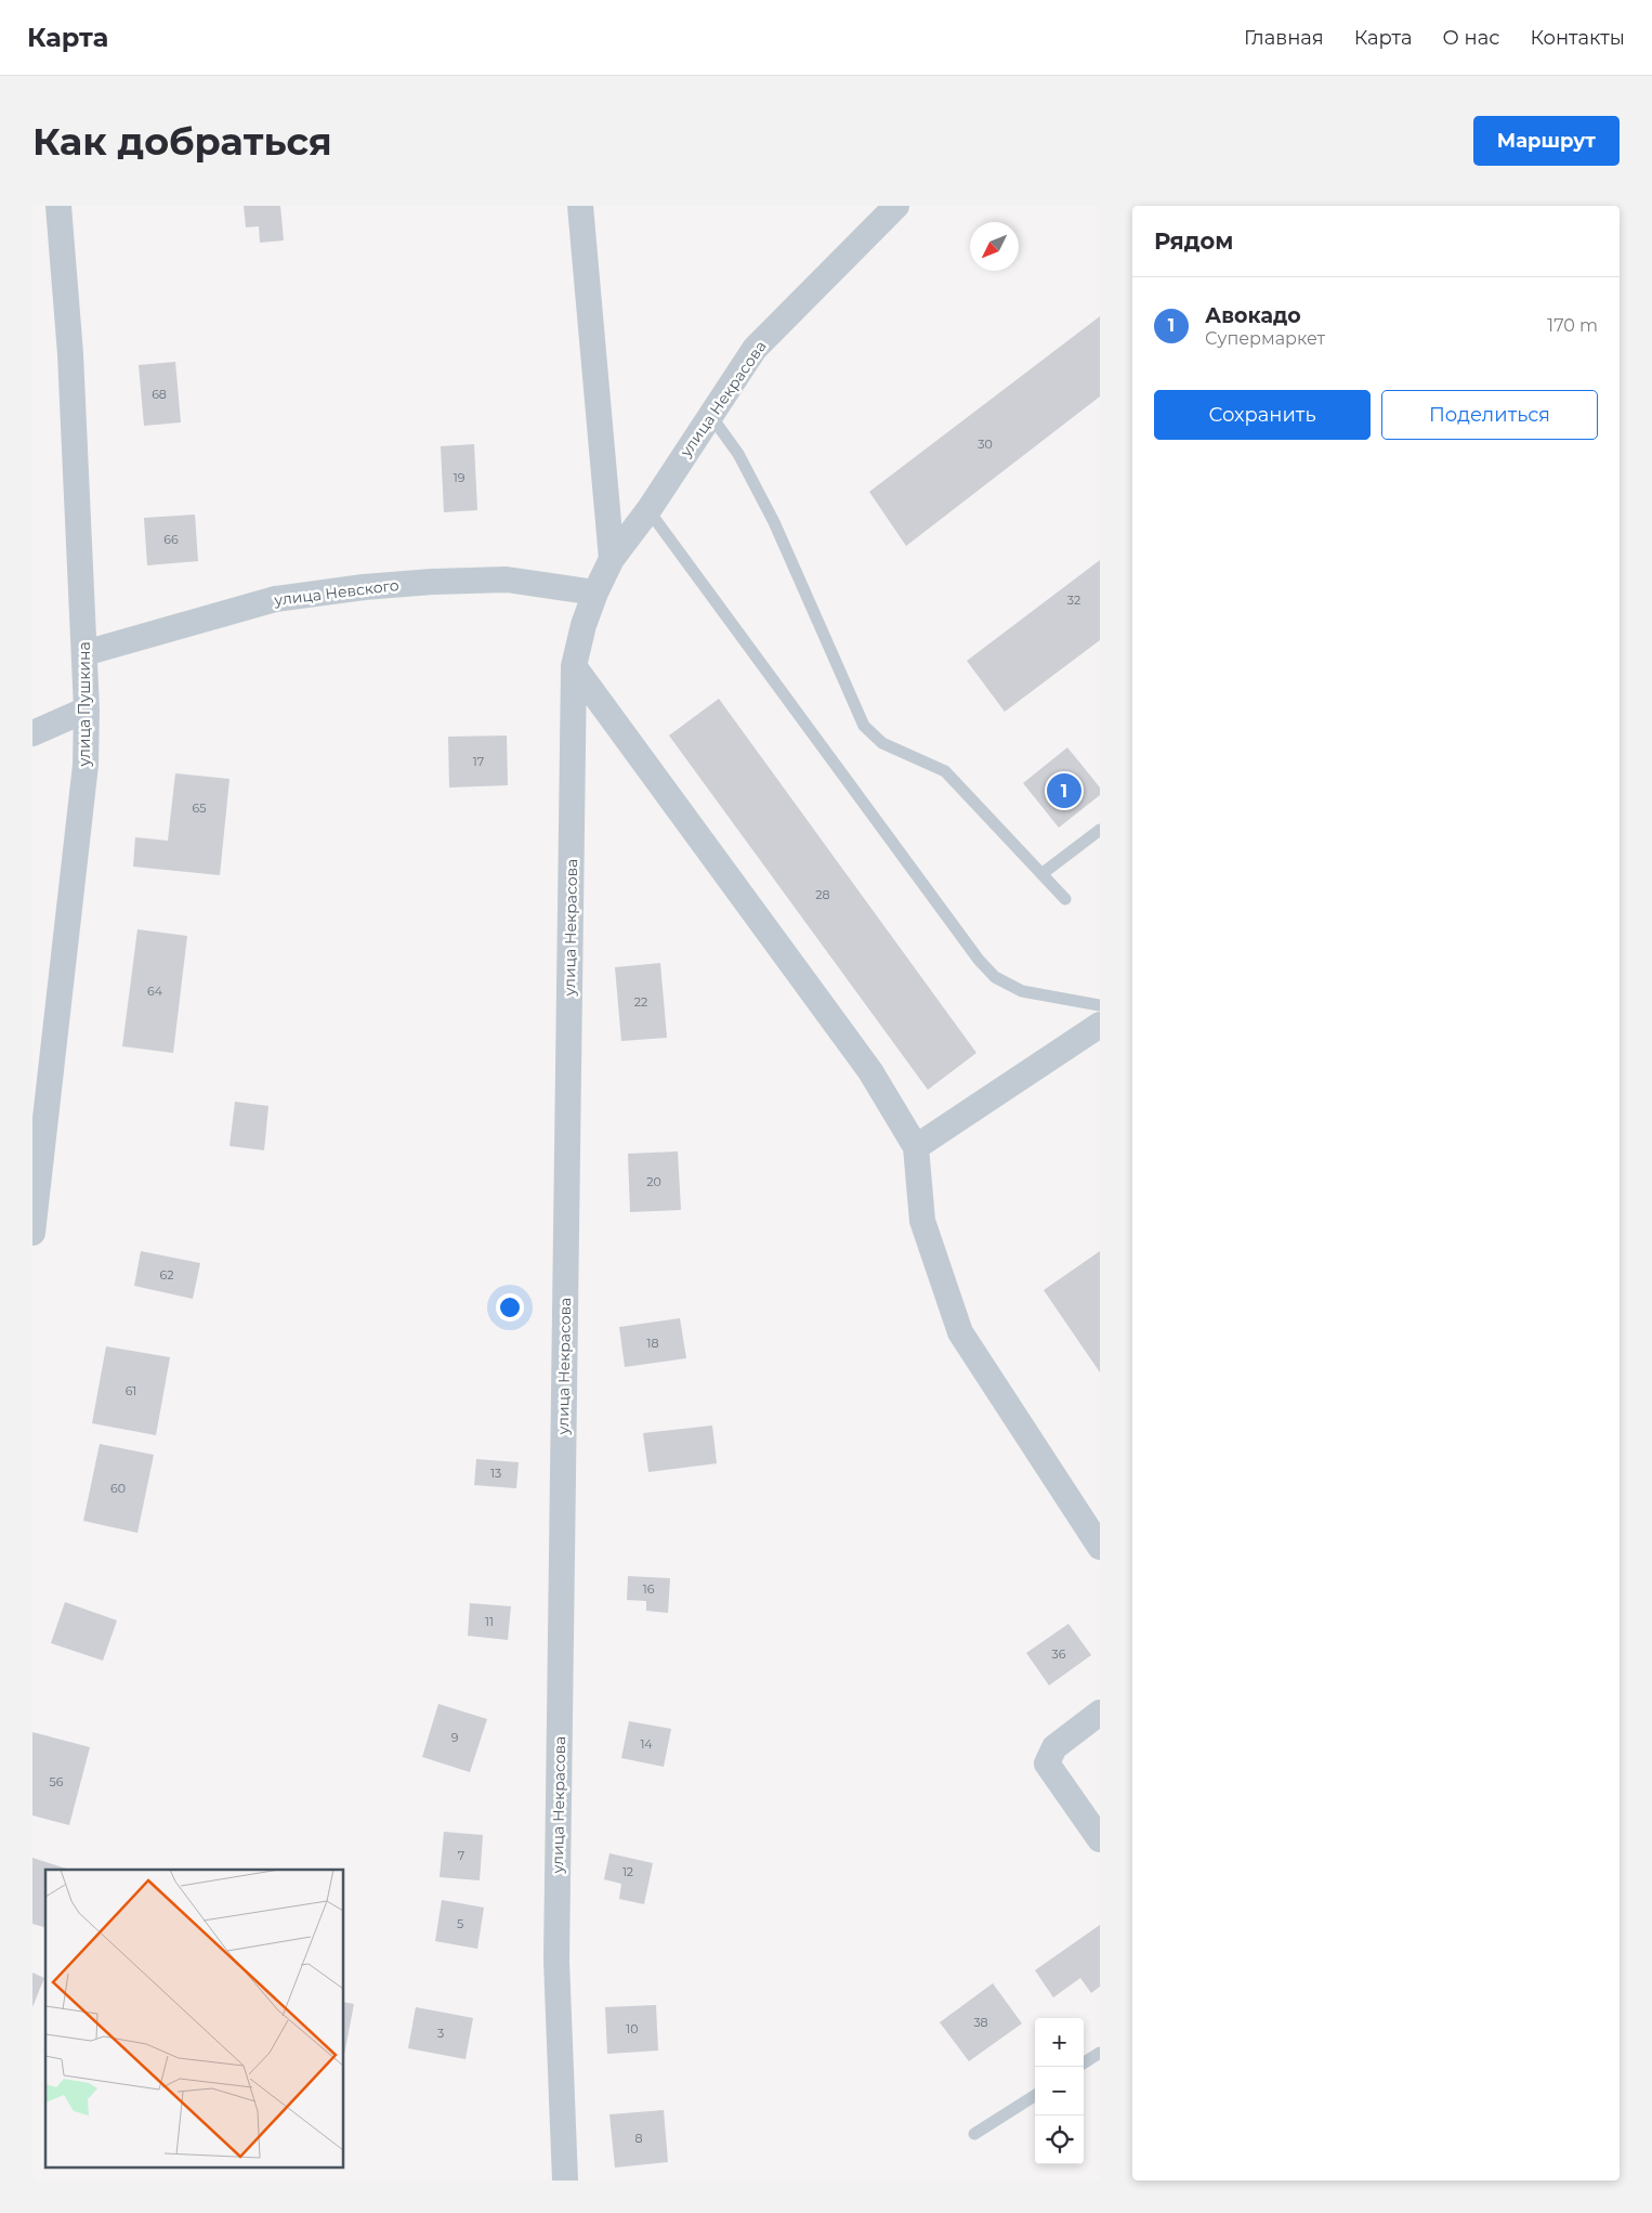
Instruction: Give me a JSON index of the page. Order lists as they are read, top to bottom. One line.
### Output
{"streets":{"street":["улица Некрасова","улица Невского","улица Пушкина"]},"crossings":[["улица Некрасова","улица Невского"],["улица Невского","улица Пушкина"]],"house_numbers":["68","30","19","66","32","17","65","28","64","22","20","62","18","61","13","60","16","11","36","9","14","56","7","12","5","38","10","3","8"],"north":"bottom left","page":{"header":"Карта","nav":["Главная","Карта","О нас","Контакты"],"buttons":["Маршрут",["Сохранить","Поделиться"]],"title":"Как добраться","heading":"Рядом","list":[{"mark":"1","name":"Авокадо","note":"Супермаркет","value":"170 m"}],"pins":"1","map_buttons":["+","−"]}}
